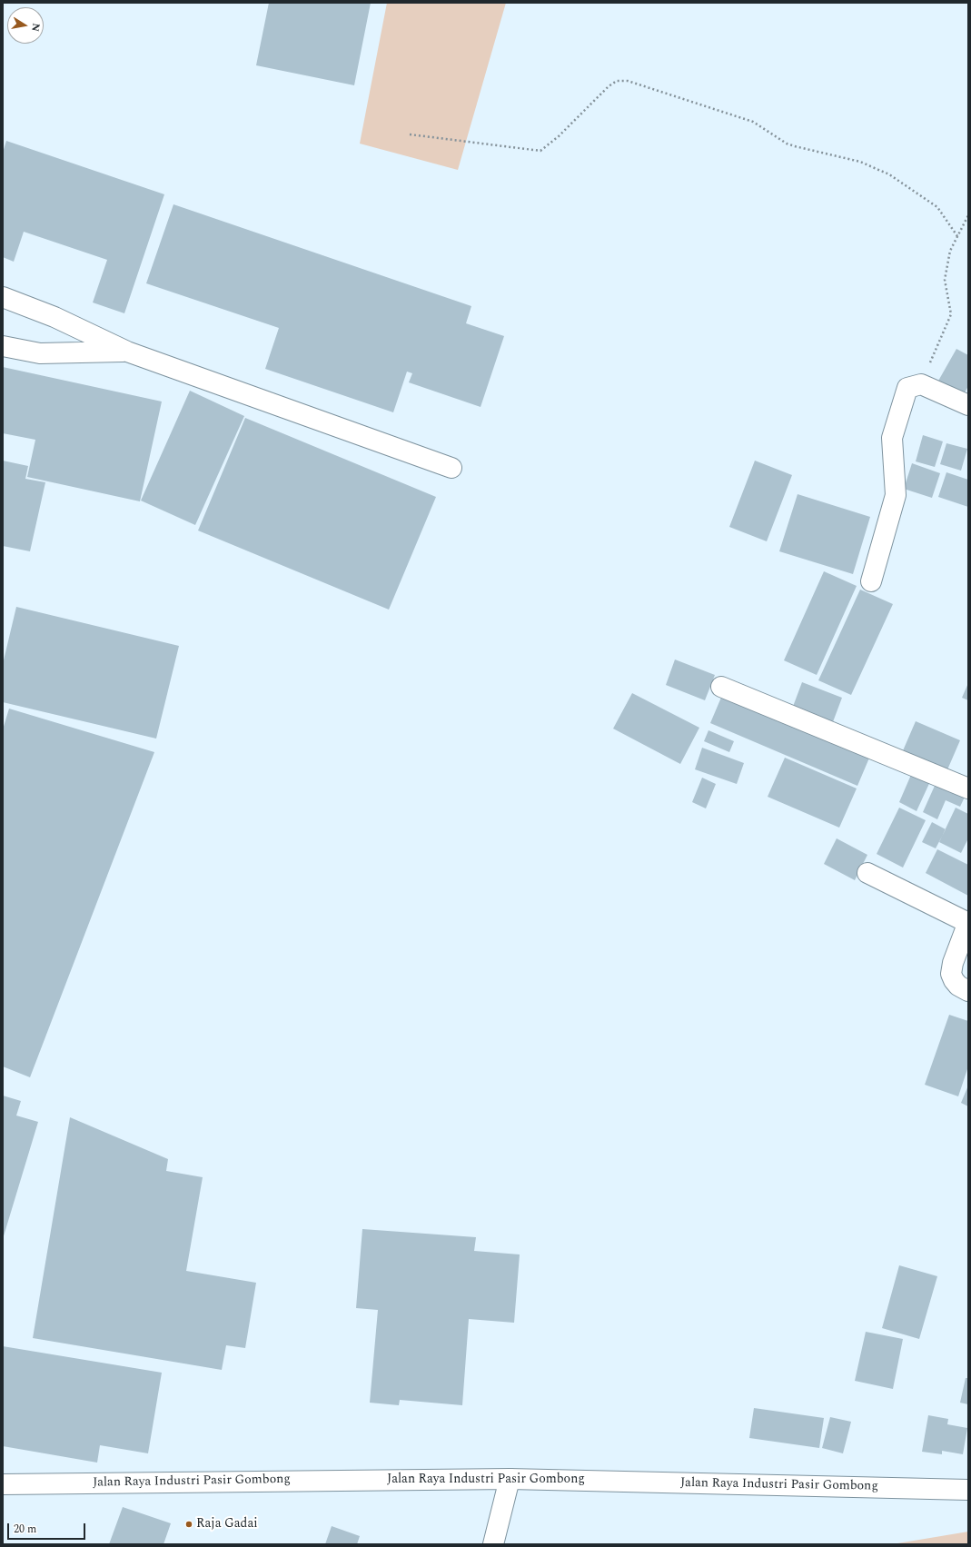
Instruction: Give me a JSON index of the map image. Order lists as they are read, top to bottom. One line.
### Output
{"streets":{"main road":["Jalan Raya Industri Pasir Gombong"]},"places":["Raja Gadai"],"scale_bar":"20 m","north":"right"}
